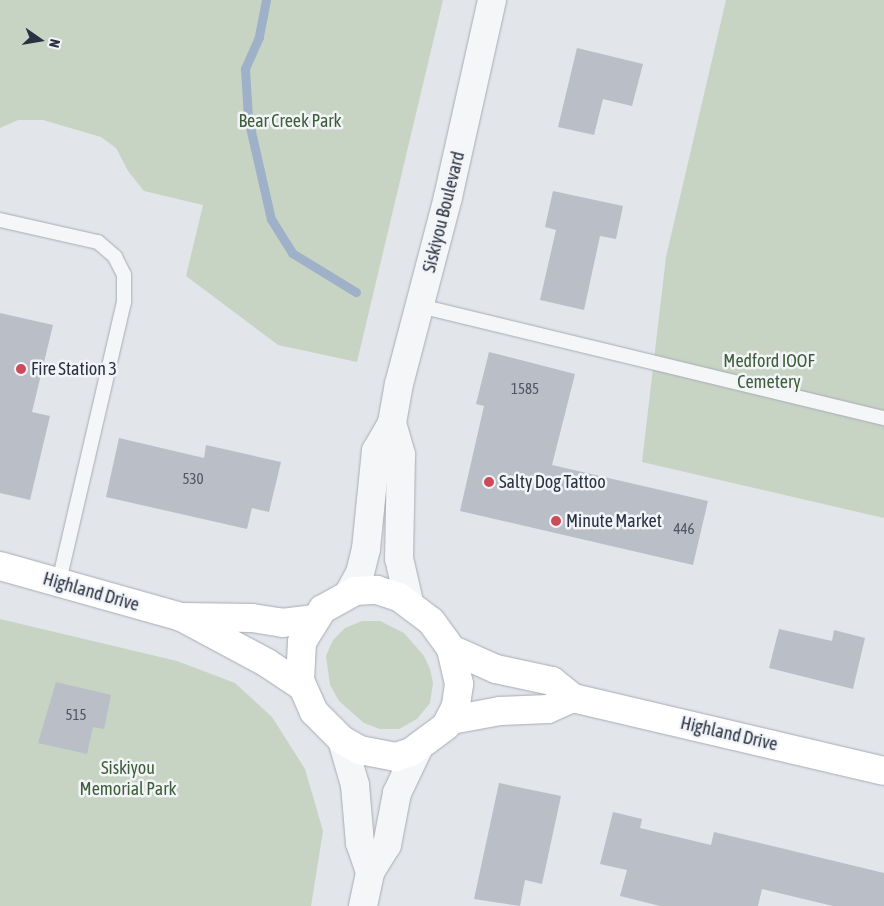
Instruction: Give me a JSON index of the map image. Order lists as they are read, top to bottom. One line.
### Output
{"streets":{"main road":["Highland Drive"],"street":["Siskiyou Boulevard"]},"crossings":[["Siskiyou Boulevard","Highland Drive"]],"parks":["Bear Creek Park","Medford IOOF Cemetery","Siskiyou Memorial Park"],"places":["Fire Station 3","Salty Dog Tattoo","Minute Market"],"house_numbers":["1585","530","446","515"],"north":"right"}
